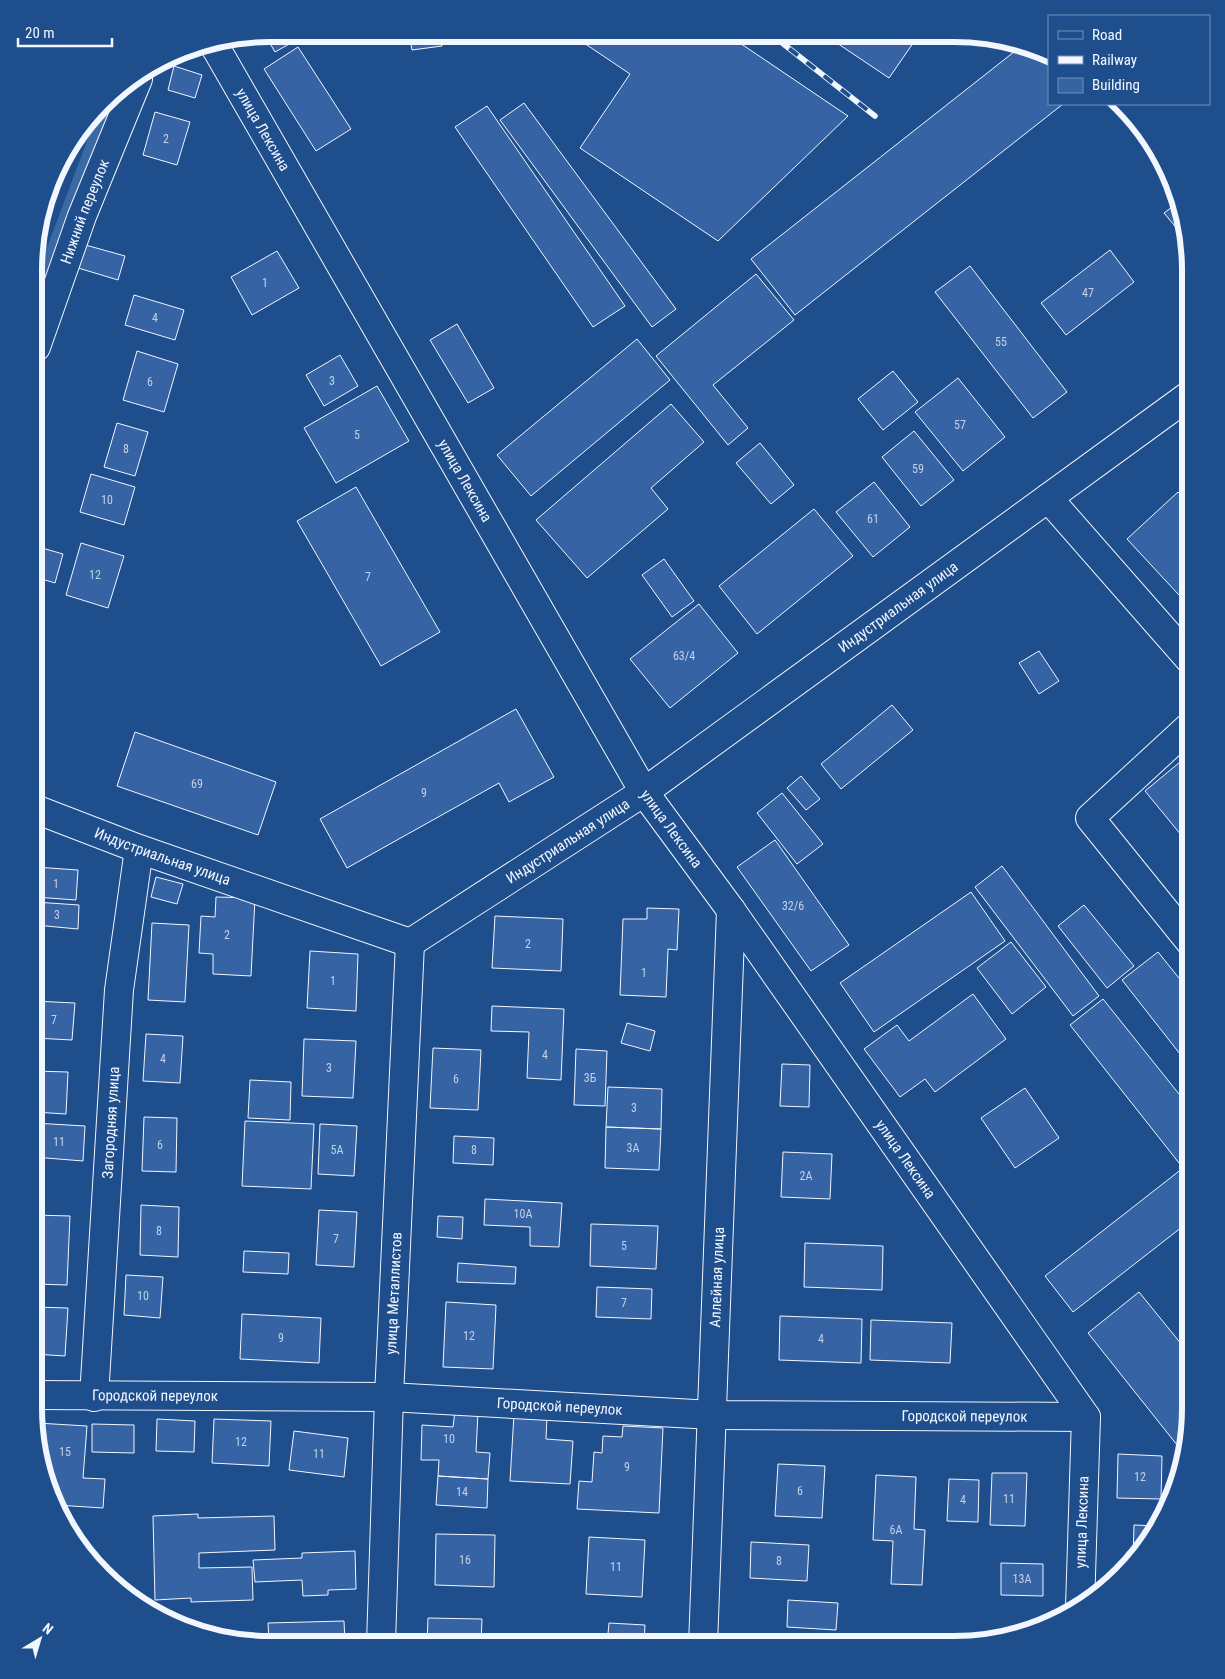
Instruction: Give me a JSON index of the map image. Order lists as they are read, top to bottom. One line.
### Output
{"streets":{"street":["улица Лексина","Нижний переулок","Индустриальная улица","Загородняя улица","Аллейная улица","улица Металлистов","Городской переулок"]},"crossings":[["улица Лексина","Индустриальная улица"],["улица Лексина","Аллейная улица"],["улица Лексина","Городской переулок"],["Индустриальная улица","Загородняя улица"],["Индустриальная улица","улица Металлистов"],["Загородняя улица","Городской переулок"],["Аллейная улица","Городской переулок"],["улица Металлистов","Городской переулок"]],"house_numbers":["2","1","47","4","55","3","6","57","5","8","59","10","61","12","7","63/4","69","9","1","32/6","3","2","2","1","1","7","4","4","3","3Б","6","3","11","6","3А","5А","8","2А","10А","8","7","5","10","7","12","9","4","10","12","15","11","9","12","6","14","11","4","6А","16","8","11","13А"],"legend":["Road","Railway","Building"],"scale_bar":"20 m","north":"top right"}
